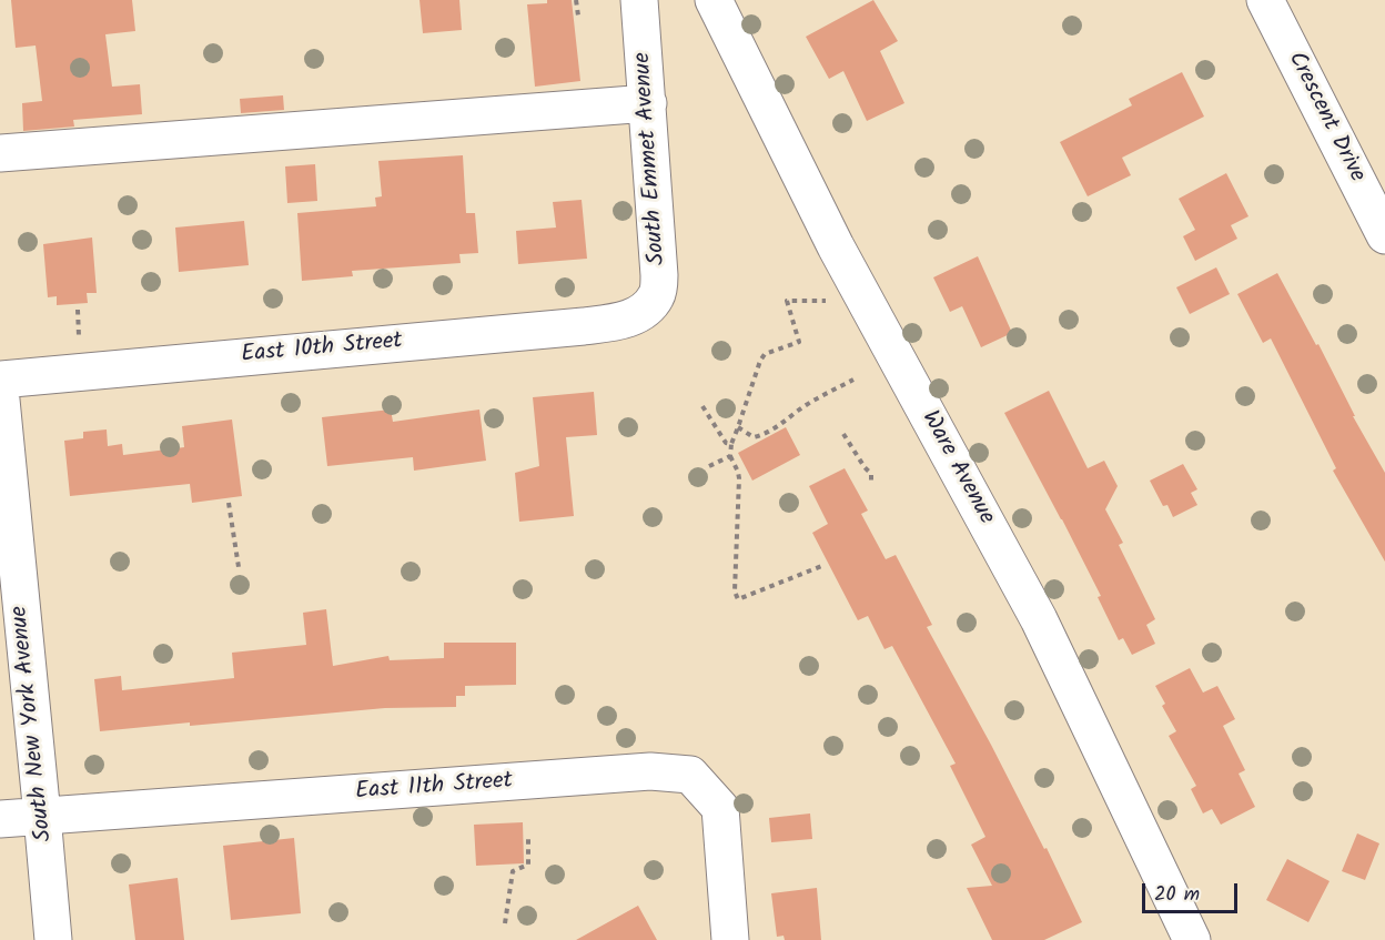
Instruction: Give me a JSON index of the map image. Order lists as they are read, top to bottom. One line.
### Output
{"streets":{"street":["Crescent Drive","South Emmet Avenue","East 10th Street","Ware Avenue","South New York Avenue","East 11th Street"]},"crossings":[["South Emmet Avenue","East 10th Street"],["South New York Avenue","East 11th Street"]],"scale_bar":"20 m"}
